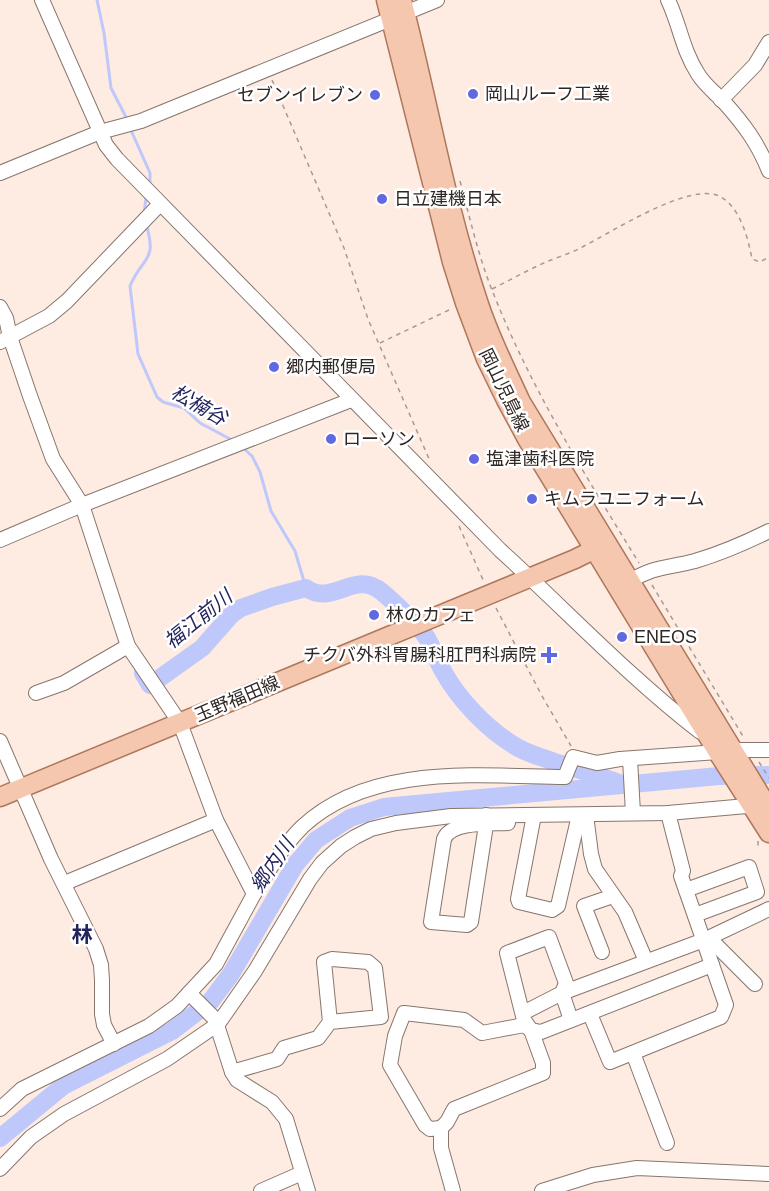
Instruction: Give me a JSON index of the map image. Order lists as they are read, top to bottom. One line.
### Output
{"streets":{"main road":["岡山児島線","玉野福田線"]},"crossings":[["岡山児島線","玉野福田線"]],"districts":["林"],"water":["松楠谷","福江前川","郷内川"],"places":{"other":["岡山ルーフ工業","セブンイレブン","日立建機日本","郷内郵便局","ローソン","塩津歯科医院","キムラユニフォーム","林のカフェ","ENEOS"],"health":["チクバ外科胃腸科肛門科病院"]}}
